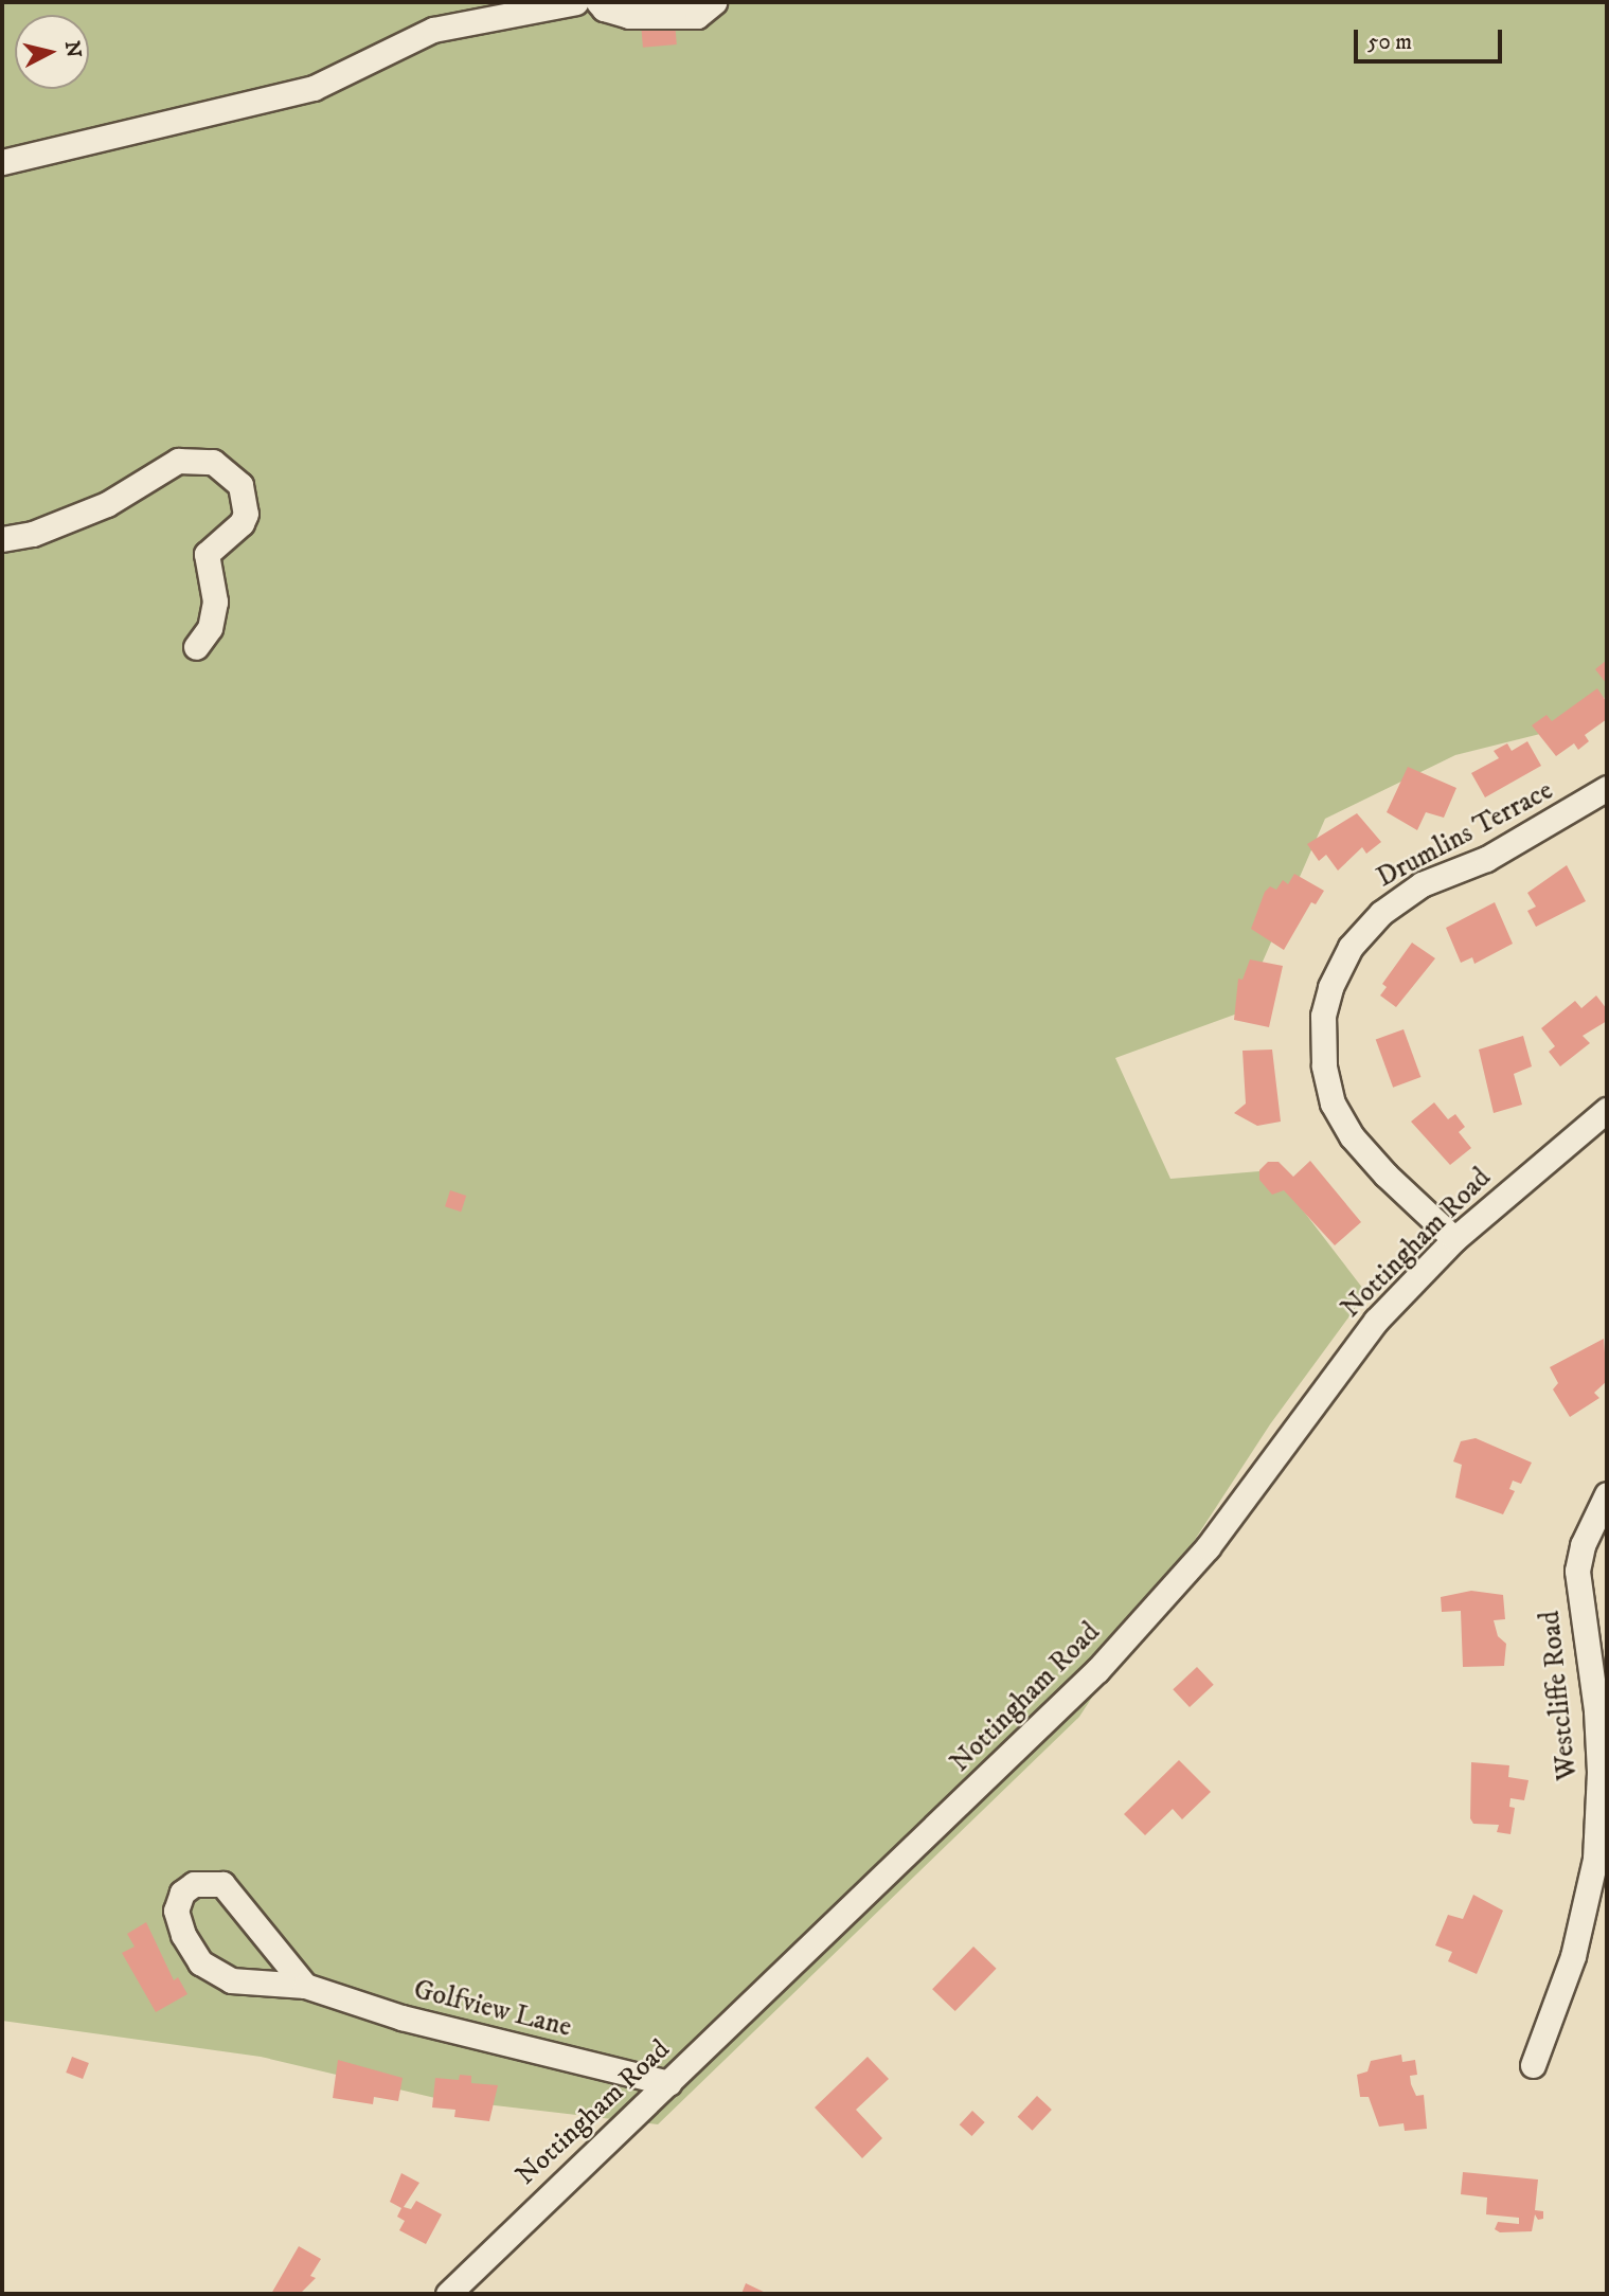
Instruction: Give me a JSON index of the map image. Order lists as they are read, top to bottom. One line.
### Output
{"streets":{"street":["Drumlins Terrace","Nottingham Road","Westcliffe Road","Golfview Lane"]},"crossings":[["Drumlins Terrace","Nottingham Road"],["Nottingham Road","Golfview Lane"]],"scale_bar":"50 m","north":"right"}
